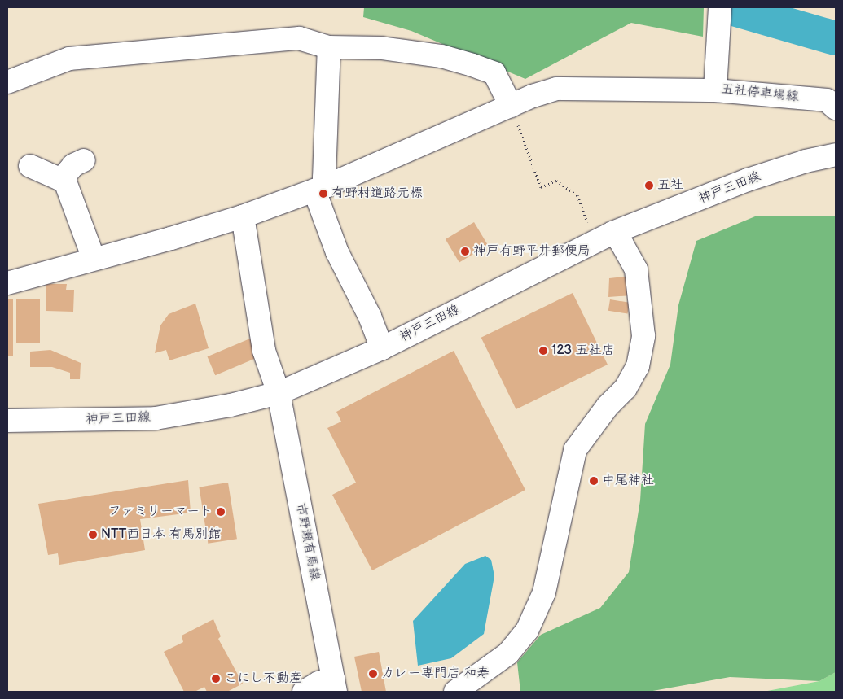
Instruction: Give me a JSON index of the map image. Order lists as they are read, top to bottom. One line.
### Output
{"streets":{"street":["五社停車場線","神戸三田線","市野瀬有馬線"]},"crossings":[["神戸三田線","市野瀬有馬線"]],"places":["五社","有野村道路元標","神戸有野平井郵便局","123 五社店","中尾神社","ファミリーマート","NTT西日本 有馬別館","カレー専門店 和寿","こにし不動産"]}
